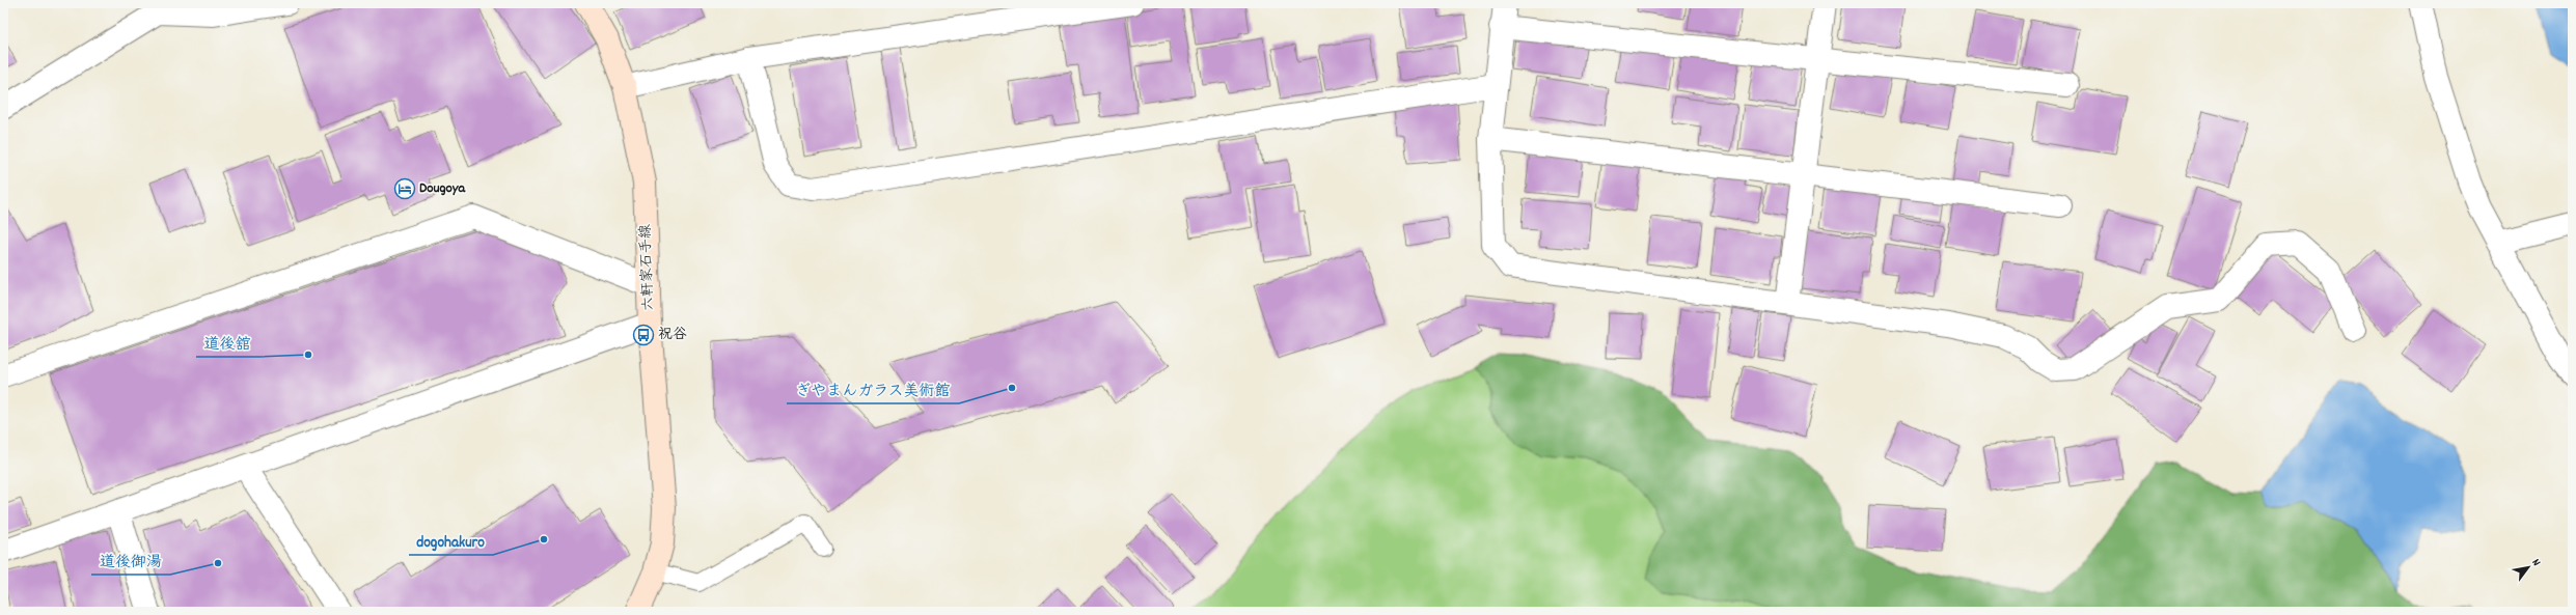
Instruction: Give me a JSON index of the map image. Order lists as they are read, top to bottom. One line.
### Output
{"streets":{"main road":["六軒家石手線"]},"places":{"hotel":["Dougoya"],"bus stop":["祝谷"],"other":["道後舘","ぎやまんガラス美術館","dogohakuro","道後御湯"]},"north":"top right"}
